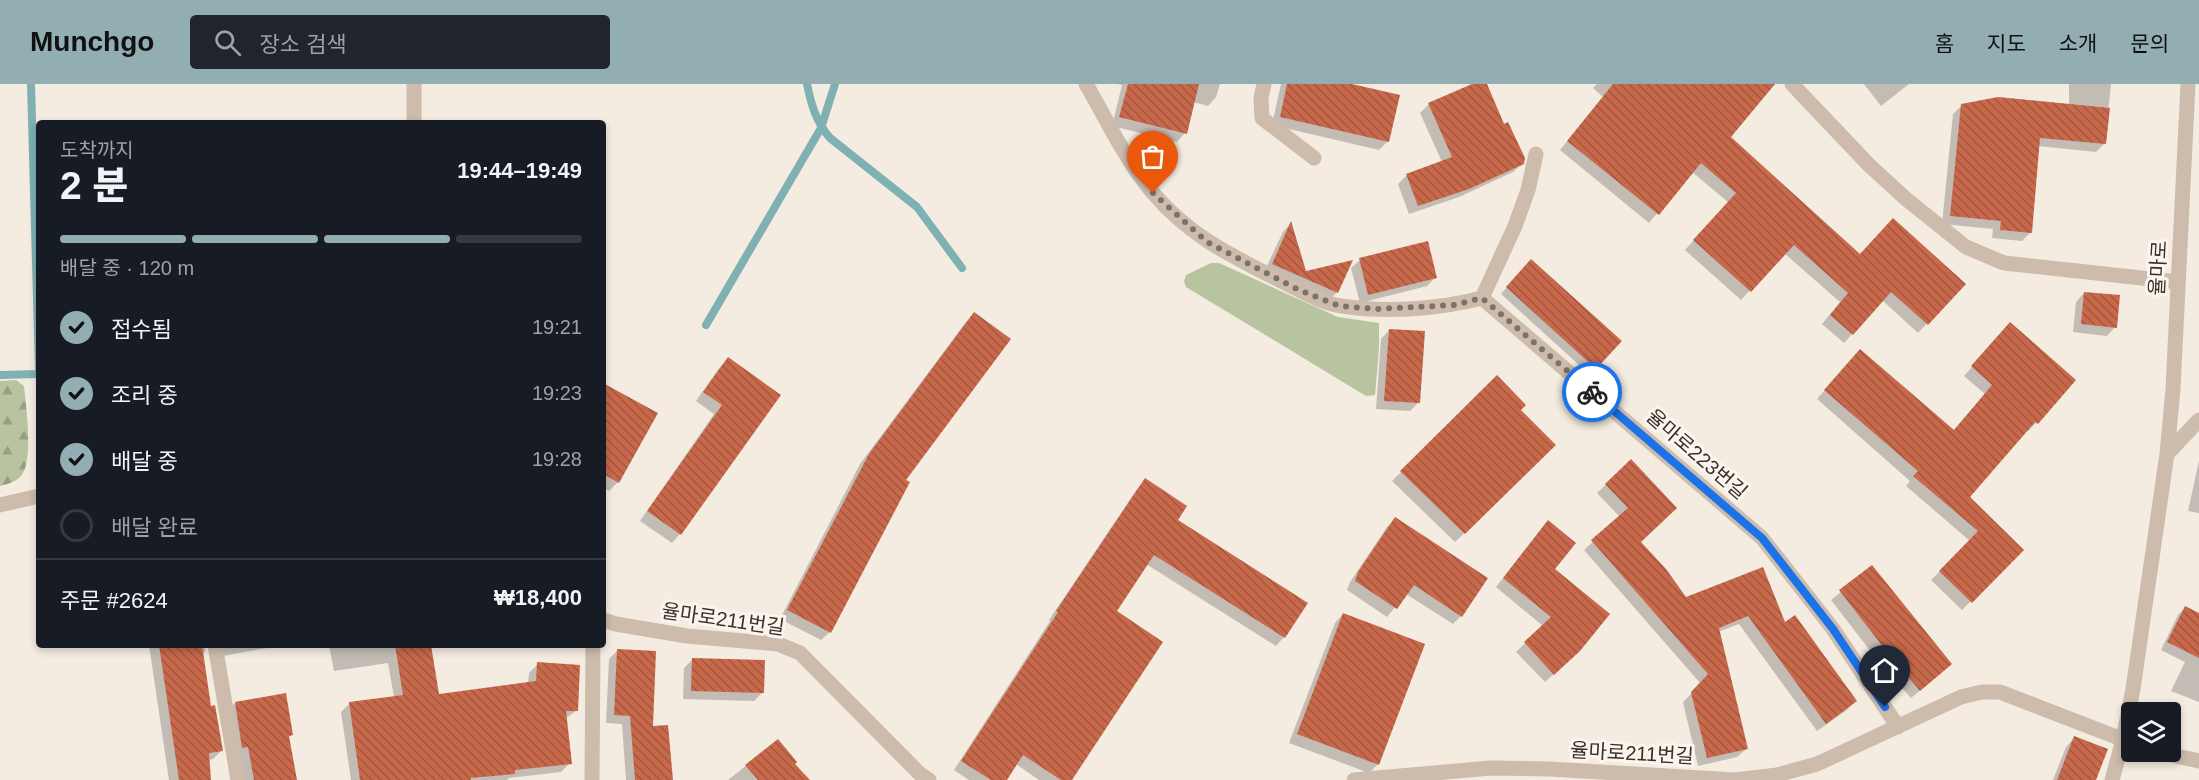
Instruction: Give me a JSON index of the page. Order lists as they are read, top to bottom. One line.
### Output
{"streets":{"street":["율마로","율마로223번길","율마로211번길"]},"crossings":[["율마로223번길","율마로211번길"]],"page":{"header":"Munchgo","search":"장소 검색","nav":["홈","지도","소개","문의"],"heading":["2 분","도착까지","19:44–19:49"],"panel":["주문 #2624","₩18,400"],"bar":"배달 중 · 120 m","list":[["접수됨","19:21"],["조리 중","19:23"],["배달 중","19:28"],"배달 완료"]}}
